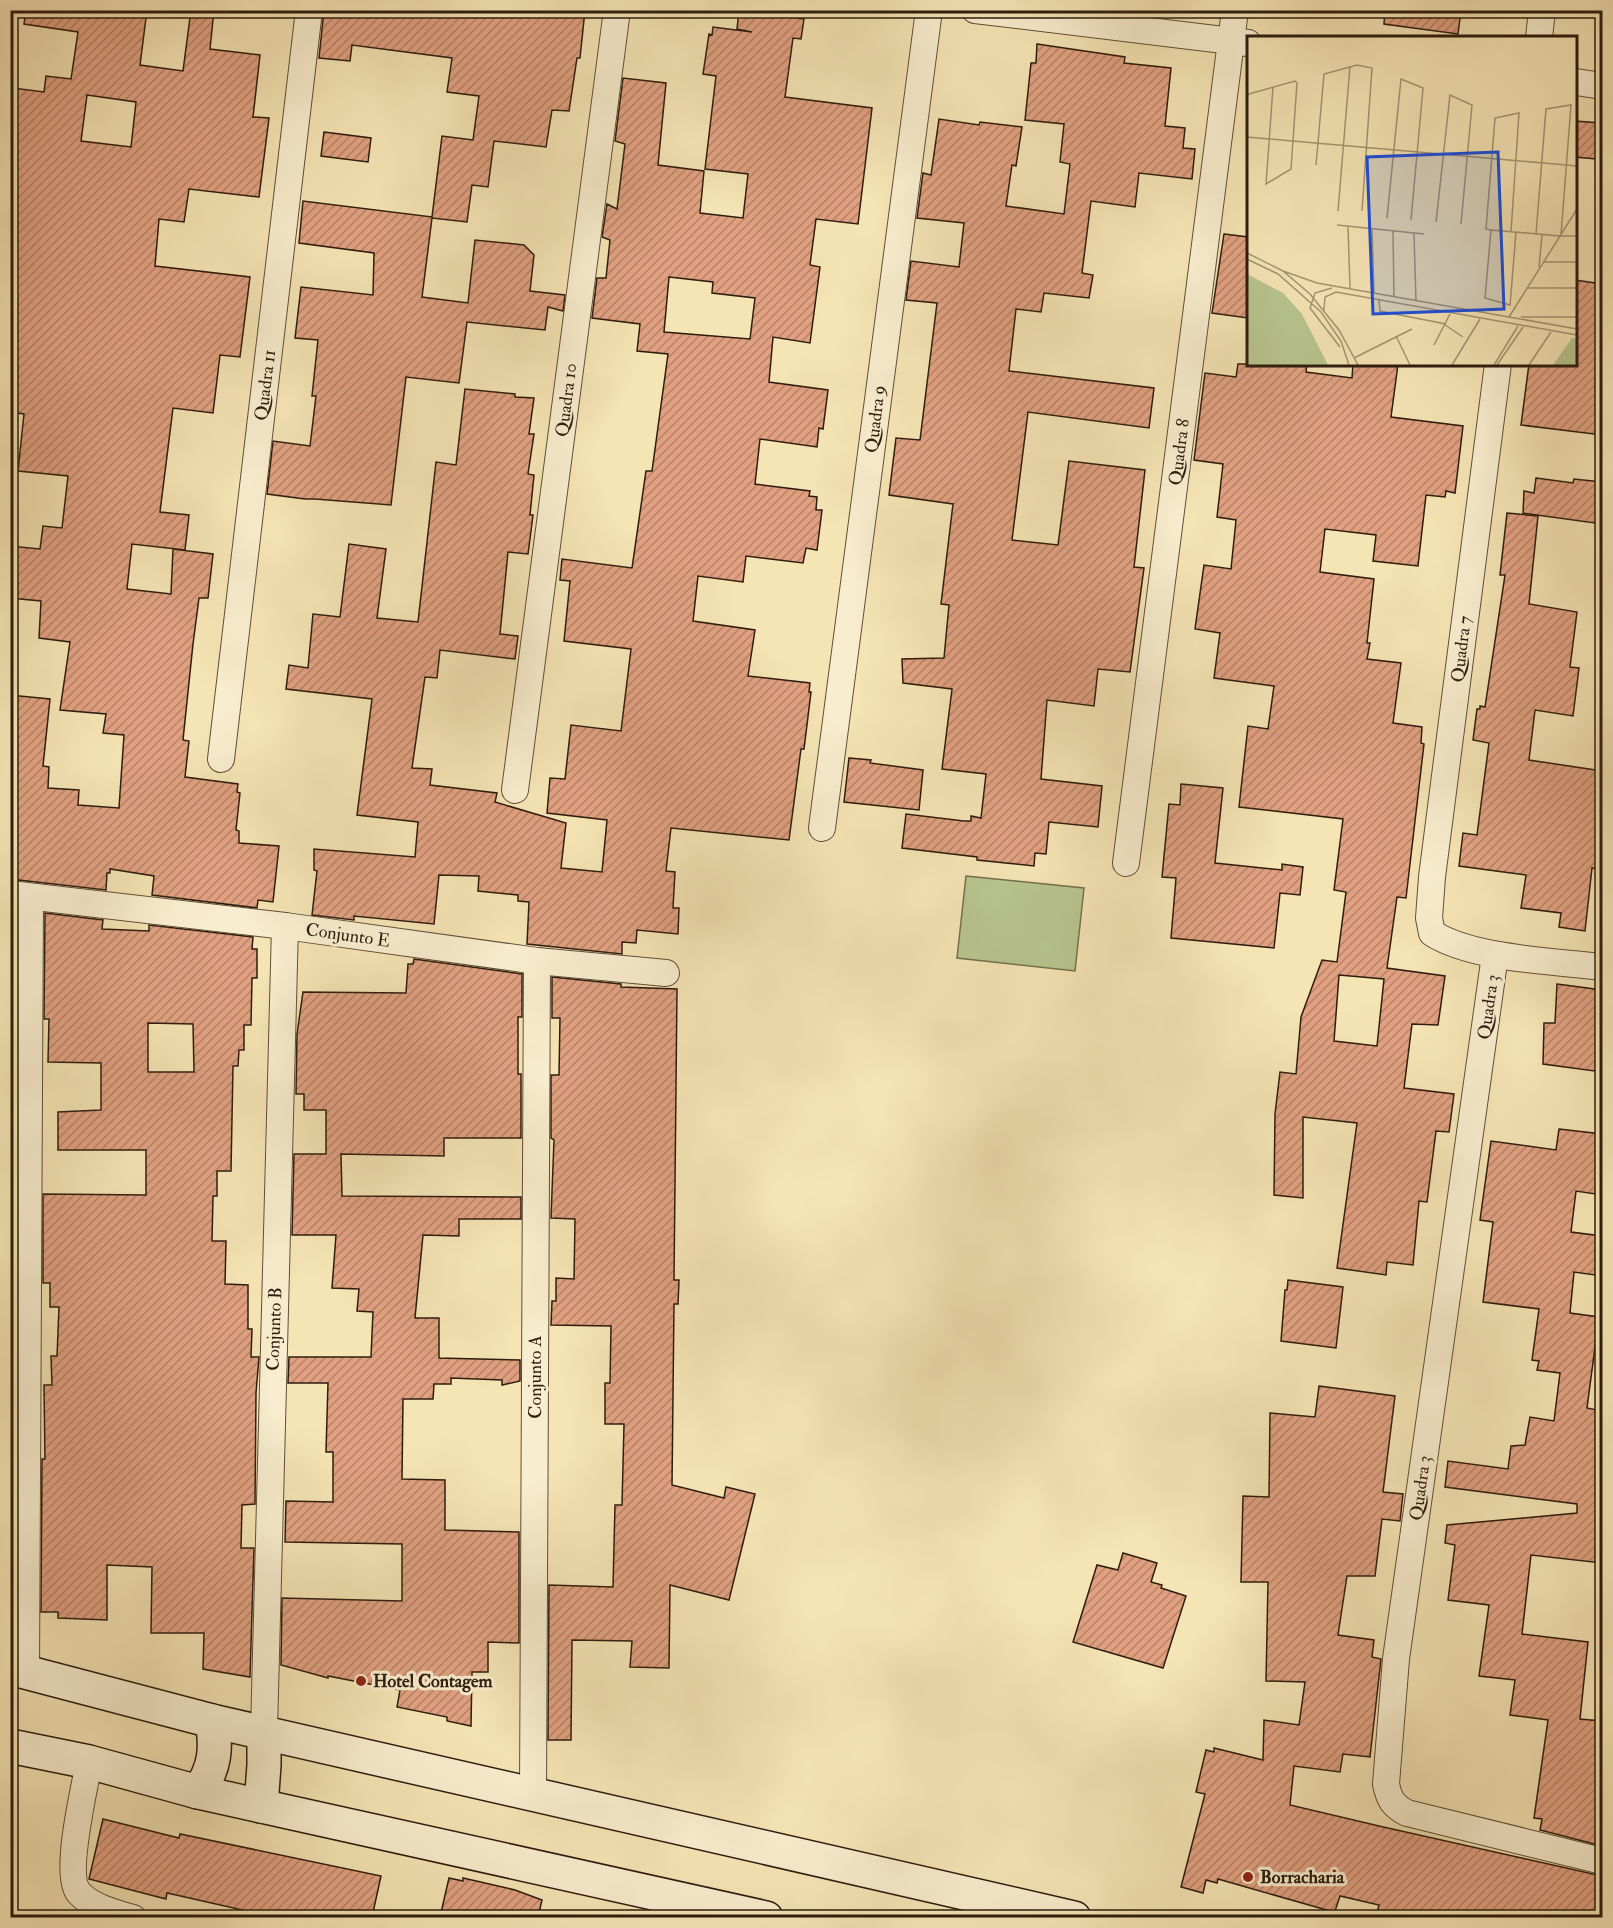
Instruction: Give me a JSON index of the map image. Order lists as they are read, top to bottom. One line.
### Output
{"streets":{"street":["Quadra 11","Quadra 10","Quadra 9","Quadra 8","Quadra 7","Conjunto E","Quadra 3","Conjunto B","Conjunto A"]},"crossings":[["Quadra 7","Quadra 3"],["Conjunto E","Conjunto B"],["Conjunto E","Conjunto A"]],"places":["Hotel Contagem","Borracharia"]}
